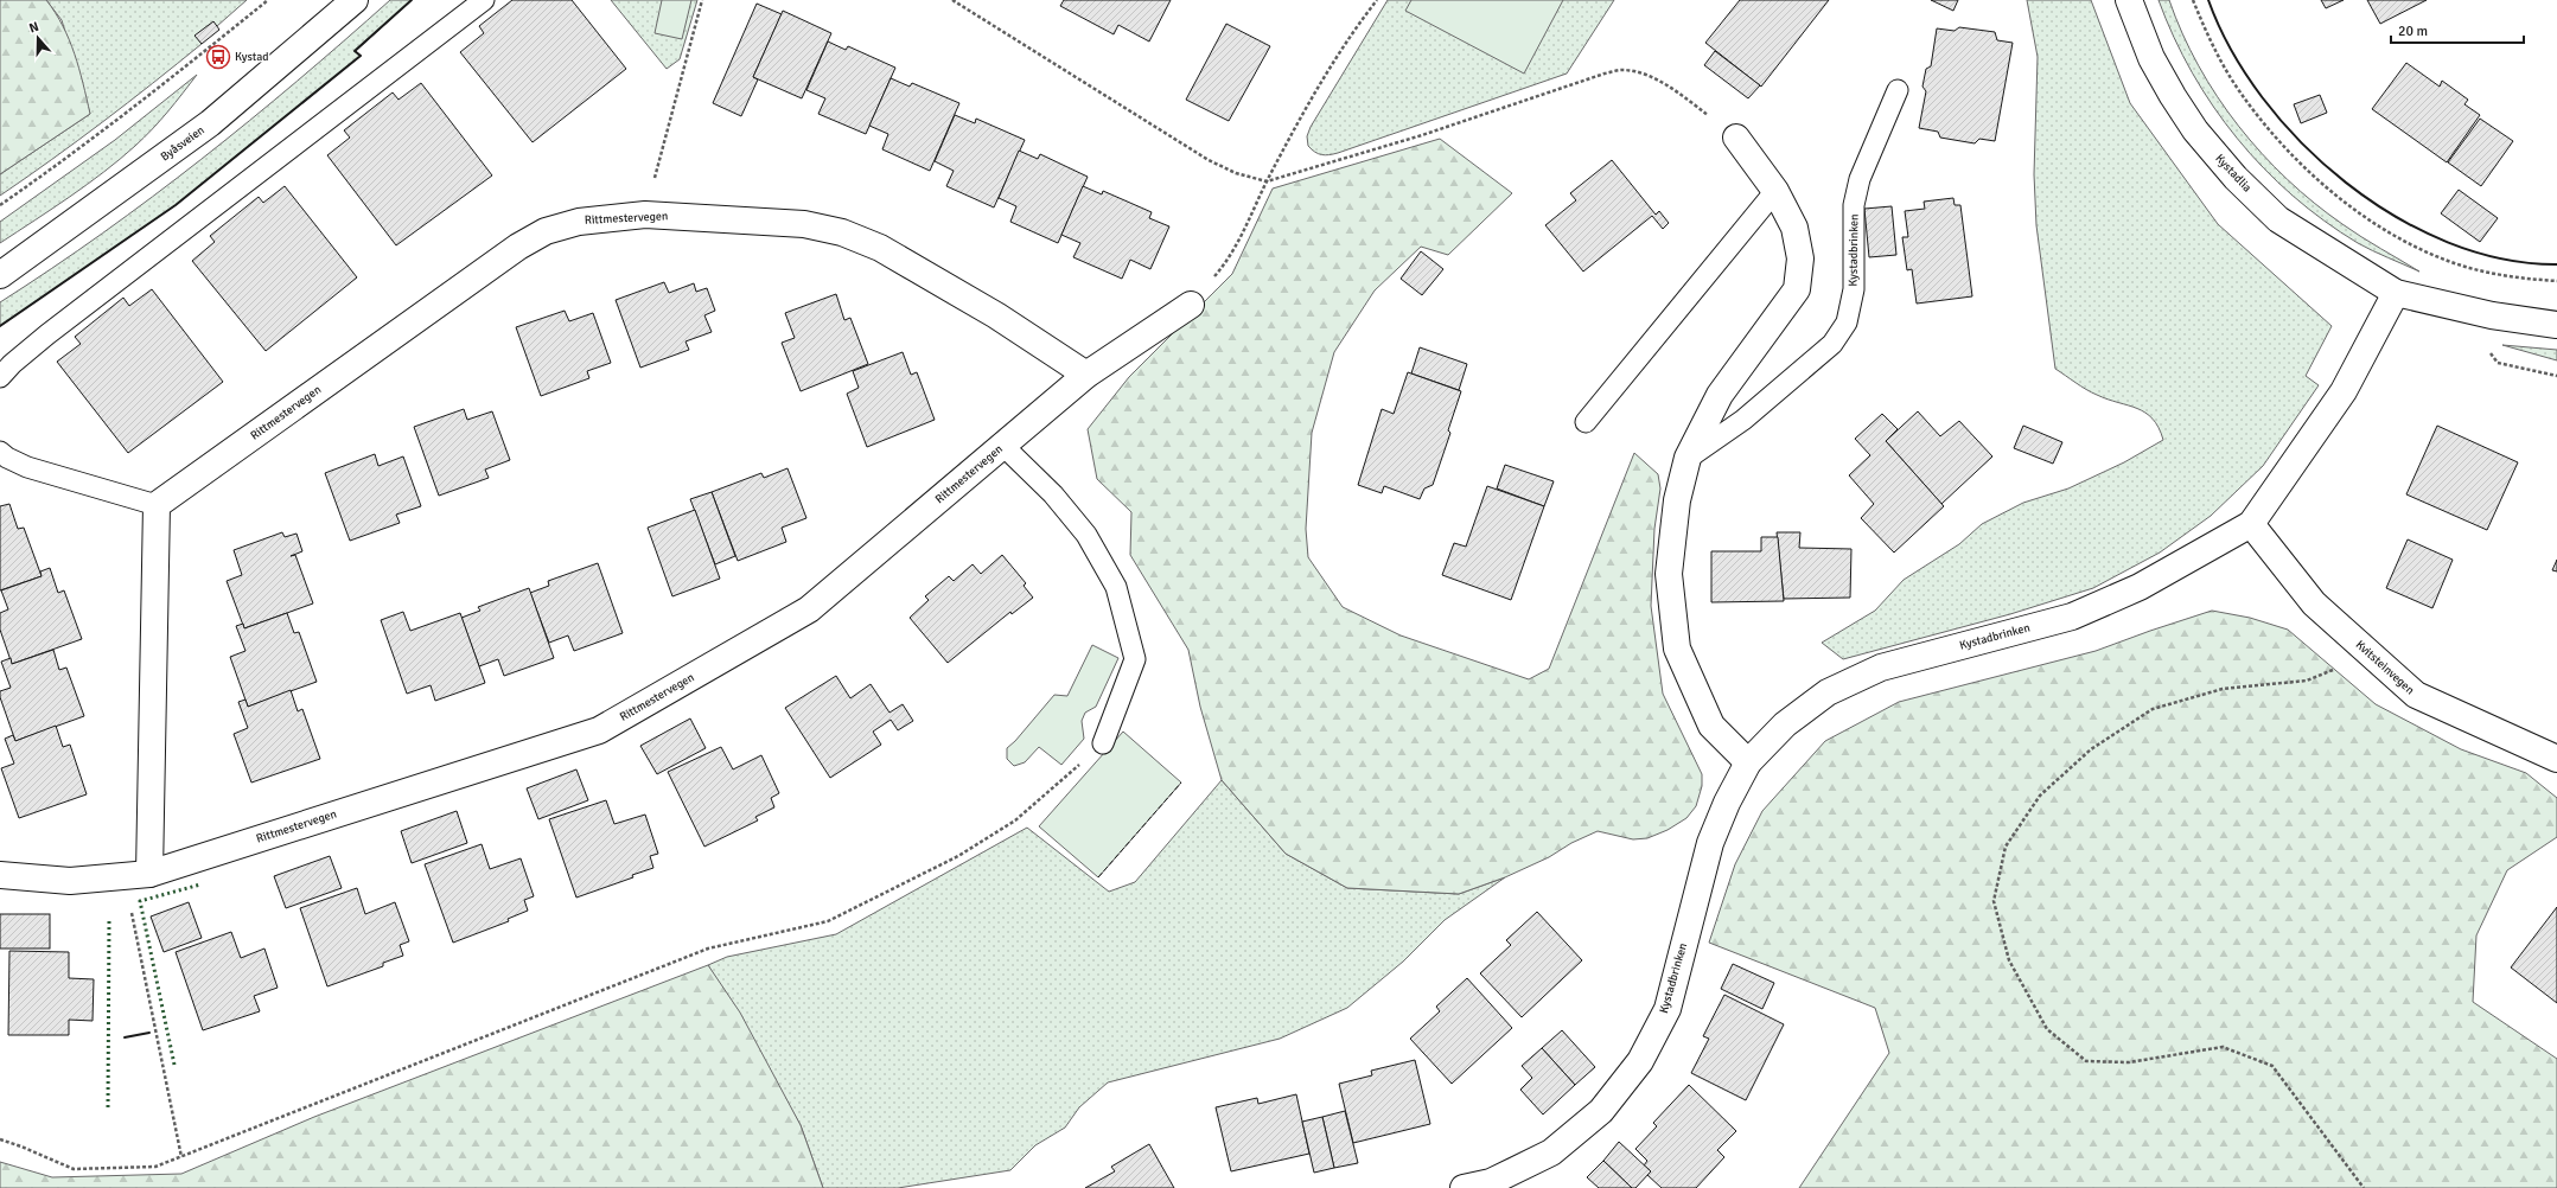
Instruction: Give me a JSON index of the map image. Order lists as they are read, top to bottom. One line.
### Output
{"streets":{"street":["Byåsveien","Kystadlia","Rittmestervegen","Kystadbrinken","Kvitsteinvegen"]},"crossings":[["Kystadbrinken","Kvitsteinvegen"]],"places":{"bus stop":["Kystad"]},"scale_bar":"20 m","north":"top"}
